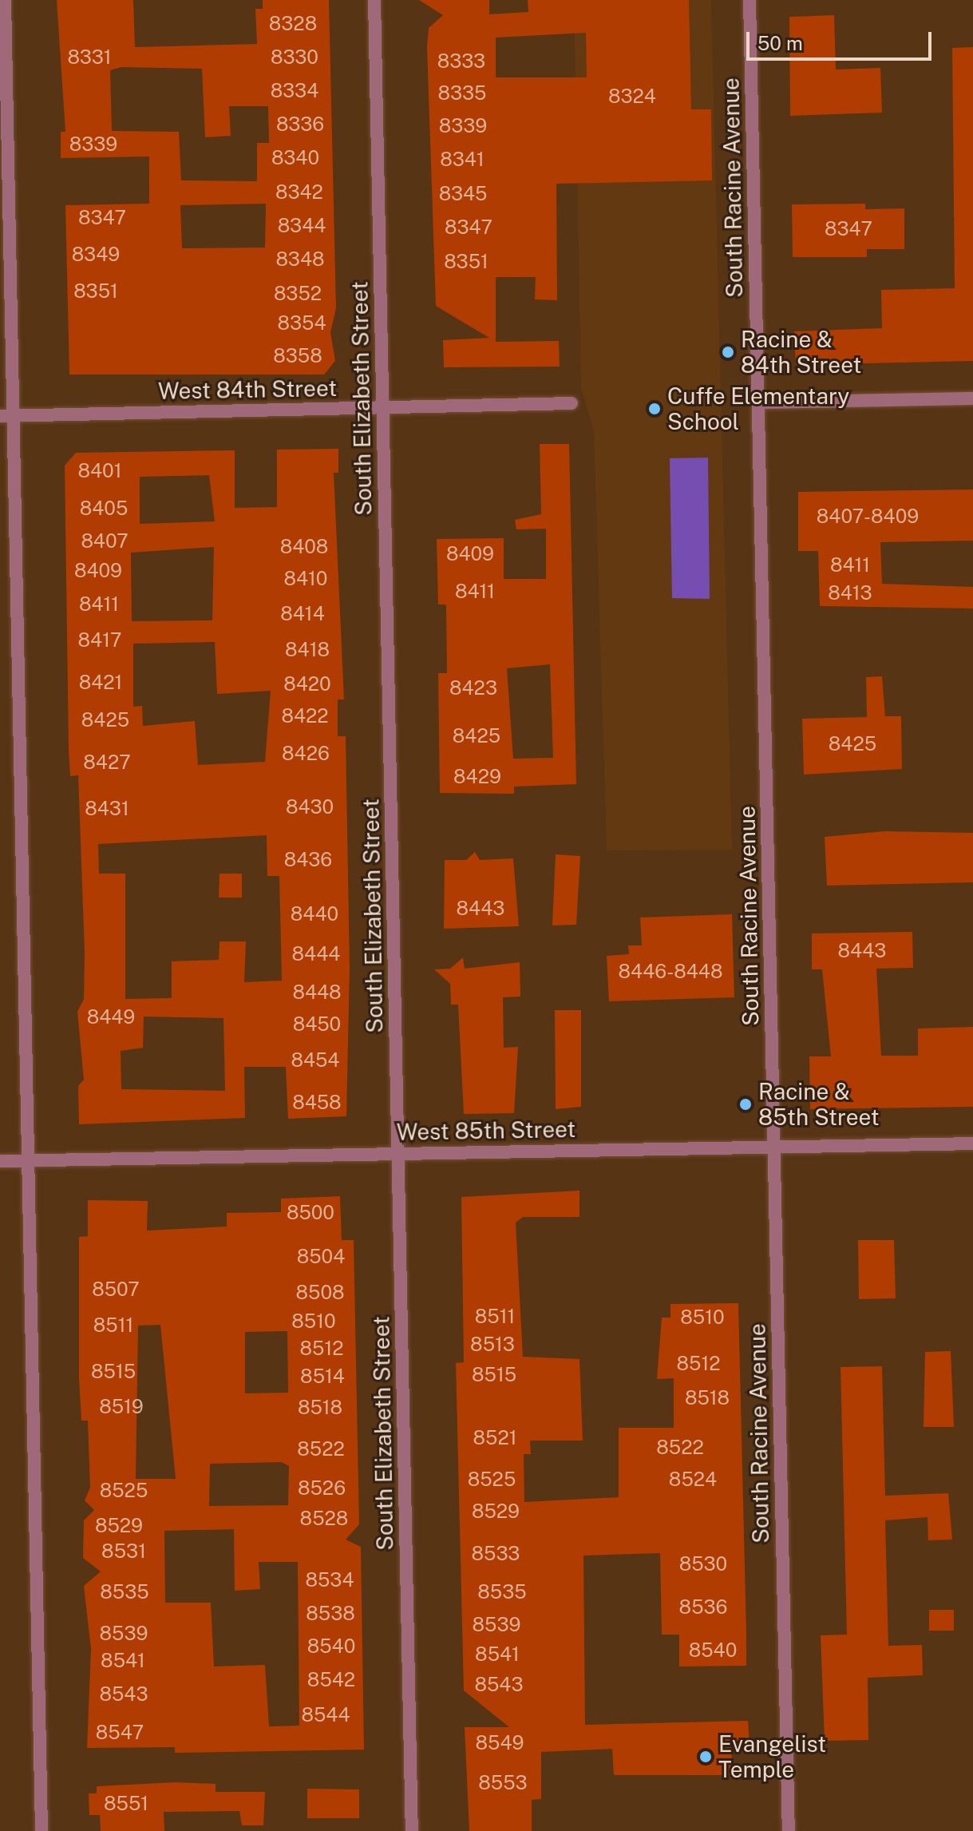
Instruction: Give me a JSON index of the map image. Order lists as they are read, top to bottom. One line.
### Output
{"streets":{"street":["South Racine Avenue","West 84th Street","South Elizabeth Street","West 85th Street"]},"crossings":[["South Racine Avenue","West 85th Street"],["West 84th Street","South Elizabeth Street"],["South Elizabeth Street","West 85th Street"]],"places":["Racine & 84th Street","Cuffe Elementary School","Racine & 85th Street","Evangelist Temple"],"house_numbers":["8328","8331","8330","8333","8334","8335","8324","8336","8339","8339","8340","8341","8342","8345","8347","8344","8347","8347","8349","8348","8351","8351","8352","8354","8358","8401","8405","8407-8409","8407","8408","8409","8411","8409","8410","8411","8413","8411","8414","8417","8418","8421","8420","8423","8422","8425","8425","8425","8426","8427","8429","8430","8431","8436","8443","8440","8443","8444","8446-8448","8448","8449","8450","8454","8458","8500","8504","8507","8508","8511","8510","8510","8511","8513","8512","8512","8515","8515","8514","8518","8519","8518","8521","8522","8522","8525","8524","8526","8525","8529","8528","8529","8531","8533","8530","8534","8535","8535","8536","8538","8539","8539","8540","8540","8541","8541","8542","8543","8543","8544","8547","8549","8553","8551"],"scale_bar":"50 m"}
